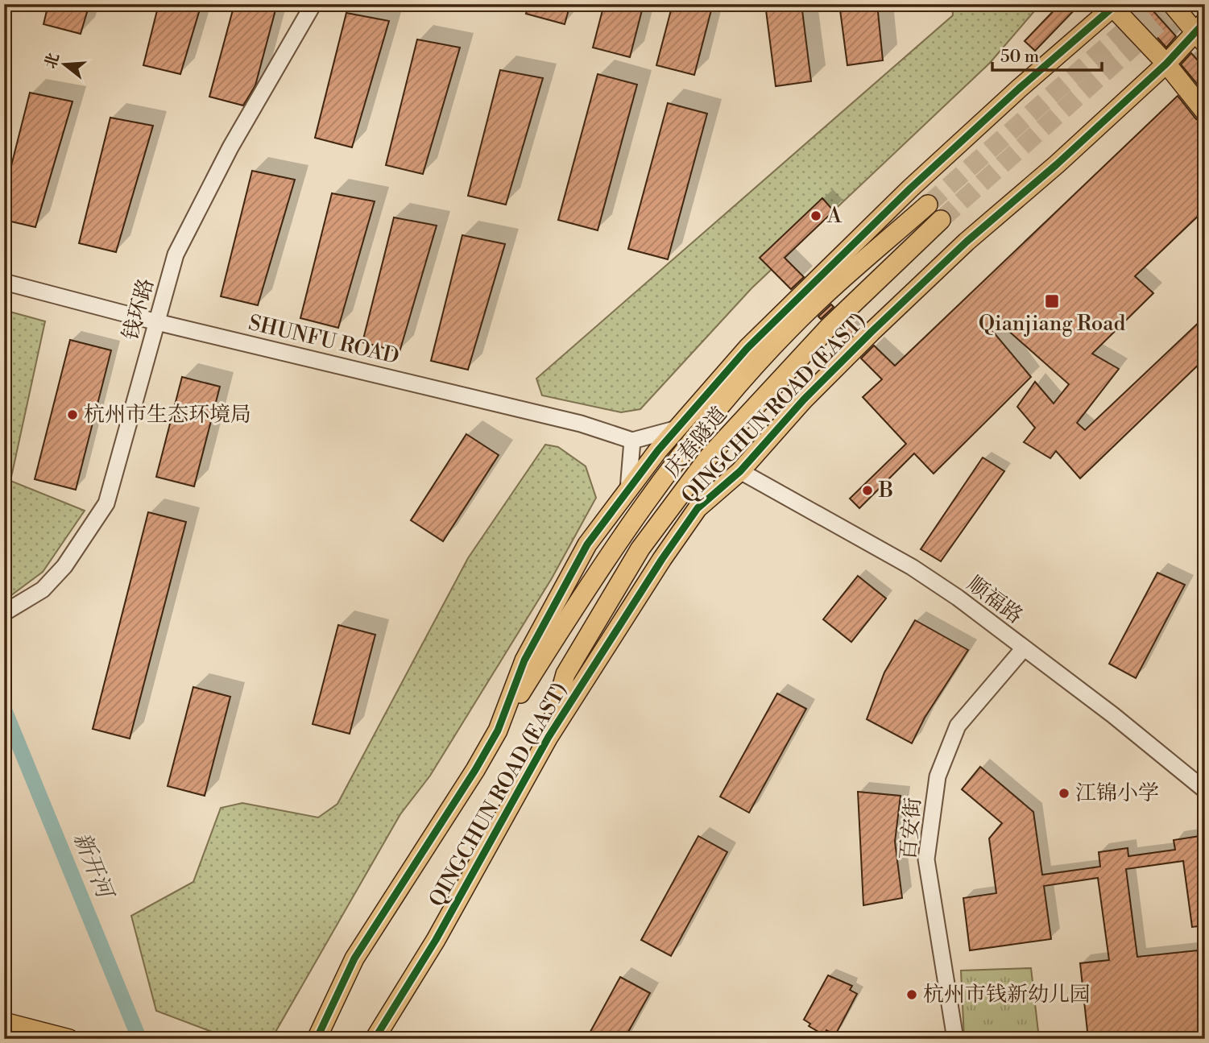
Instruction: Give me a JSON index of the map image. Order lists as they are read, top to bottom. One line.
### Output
{"streets":{"main road":["QINGCHUN ROAD (EAST)","庆春隧道"],"street":["钱环路","SHUNFU ROAD","顺福路","百安街"]},"crossings":[["钱环路","SHUNFU ROAD"],["QINGCHUN ROAD (EAST)","庆春隧道"],["QINGCHUN ROAD (EAST)","顺福路"],["顺福路","百安街"]],"water":["新开河"],"places":{"other":["A","杭州市生态环境局","B","江锦小学","杭州市钱新幼儿园"],"transit":["Qianjiang Road"]},"scale_bar":"50 m","north":"left"}
